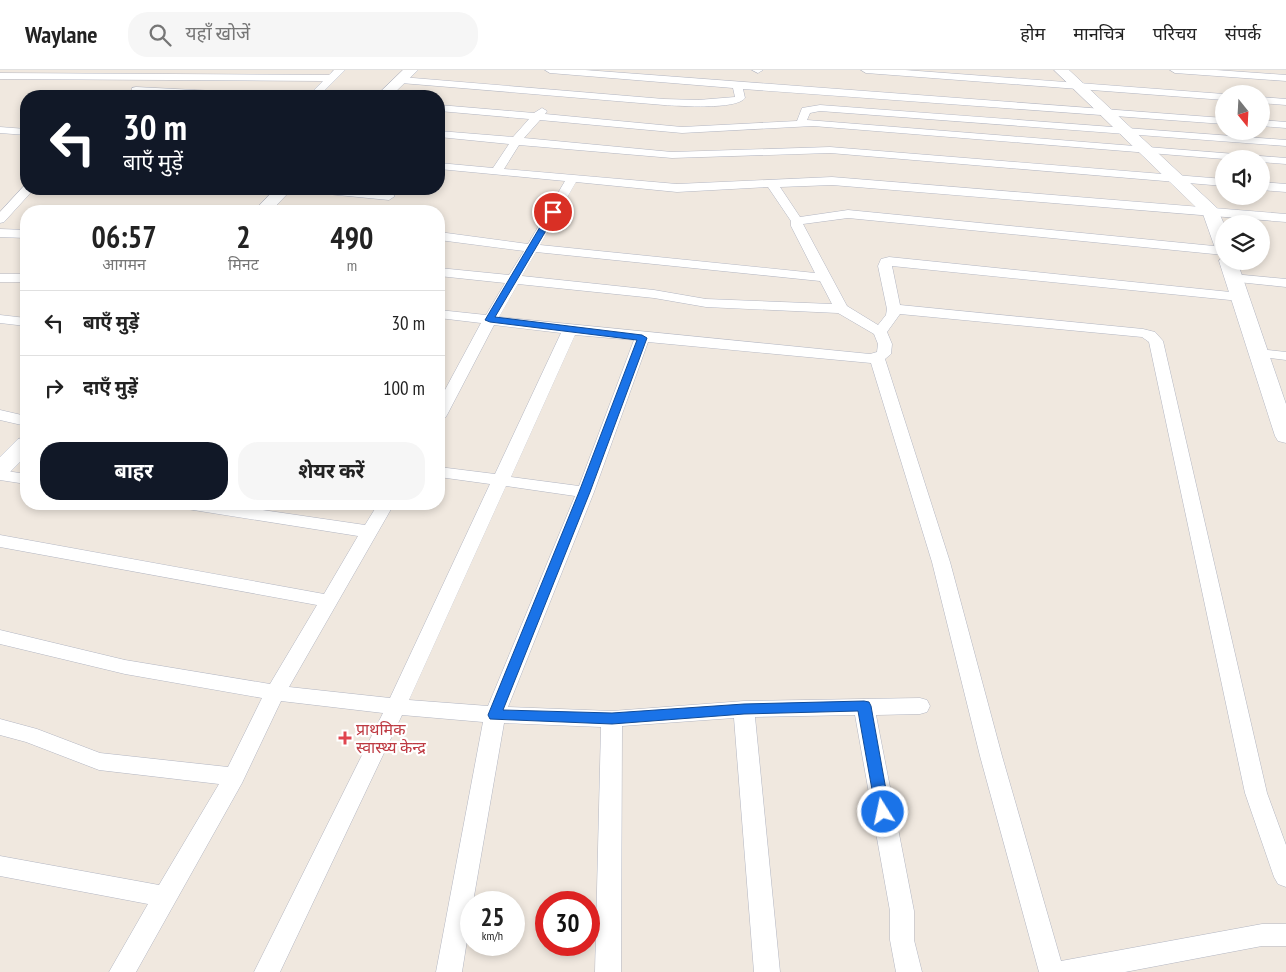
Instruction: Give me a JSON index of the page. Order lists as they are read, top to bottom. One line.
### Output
{"places":{"health":["प्राथमिक स्वास्थ्य केन्द्र"]},"north":"bottom","page":{"header":"Waylane","search":"यहाँ खोजें","nav":["होम","मानचित्र","परिचय","संपर्क"],"turn":["30 m","बाएँ मुड़ें"],"eta":["06:57","आगमन","2","मिनट","490","m"],"list":[{"name":"बाएँ मुड़ें","value":"30 m"},{"name":"दाएँ मुड़ें","value":"100 m"}],"buttons":["बाहर","शेयर करें"],"speed":"25 km/h","limit":"30"}}
